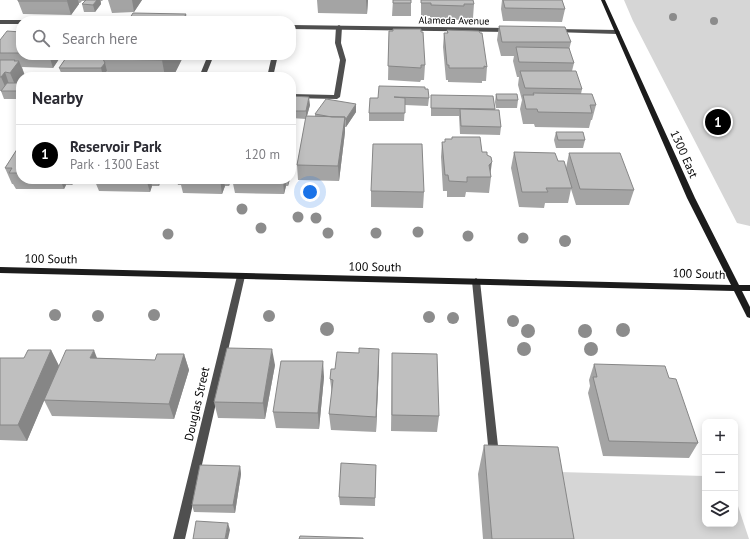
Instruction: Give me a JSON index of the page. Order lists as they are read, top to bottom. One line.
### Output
{"streets":{"main road":["1300 East","100 South"],"street":["Alameda Avenue","Douglas Street"]},"crossings":[["1300 East","100 South"],["100 South","Douglas Street"]],"page":{"search":"Search here","heading":"Nearby","pins":"1","list":[{"mark":"1","name":"Reservoir Park","note":"Park · 1300 East","value":"120 m"}],"map_buttons":["+","−"]}}
